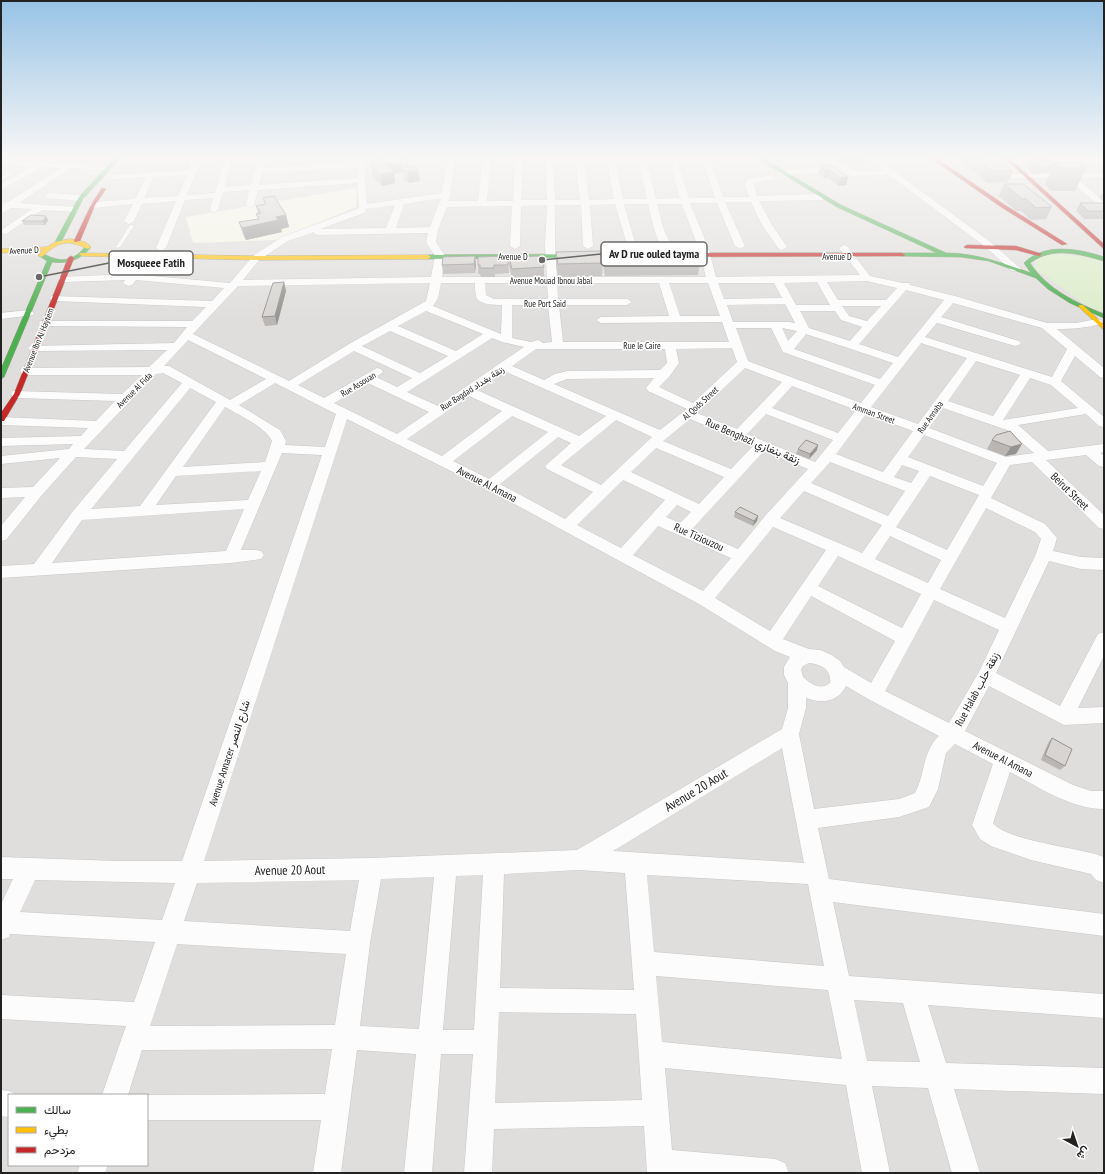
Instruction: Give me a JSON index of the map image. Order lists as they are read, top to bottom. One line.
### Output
{"streets":{"main road":["Avenue D","Avenue Ibn Al Haytem"],"street":["Avenue Mouad Ibnou Jabal","Rue Port Said","Rue le Caire","Rue Assouan","Rue Bagdad زنقة بغداد","Avenue Al Fida","Al Qods Street","Amman Street","Rue Annaba","Rue Benghazi زنقة بنغازي","Avenue Al Amana","Beirut Street","Rue Tiziouzou","Rue Halab زنقة حلب","Avenue Annacer شارع النصر","Avenue 20 Aout"]},"crossings":[["Avenue D","Avenue Al Fida"],["Avenue Mouad Ibnou Jabal","Rue Port Said"],["Avenue Mouad Ibnou Jabal","Avenue Ibn Al Haytem"],["Avenue Mouad Ibnou Jabal","Avenue Al Fida"],["Rue Assouan","Avenue Al Amana"],["Rue Bagdad زنقة بغداد","Avenue Al Amana"],["Avenue Al Fida","Avenue Al Amana"],["Al Qods Street","Amman Street"],["Al Qods Street","Rue Benghazi زنقة بنغازي"],["Al Qods Street","Avenue Al Amana"],["Amman Street","Rue Annaba"],["Rue Annaba","Beirut Street"],["Avenue Al Amana","Rue Halab زنقة حلب"],["Avenue Al Amana","Avenue Annacer شارع النصر"],["Avenue Annacer شارع النصر","Avenue 20 Aout"]],"places":["Av D rue ouled tayma","Mosqueee Fatih"],"legend":["سالك","بطيء","مزدحم"],"north":"bottom right"}
